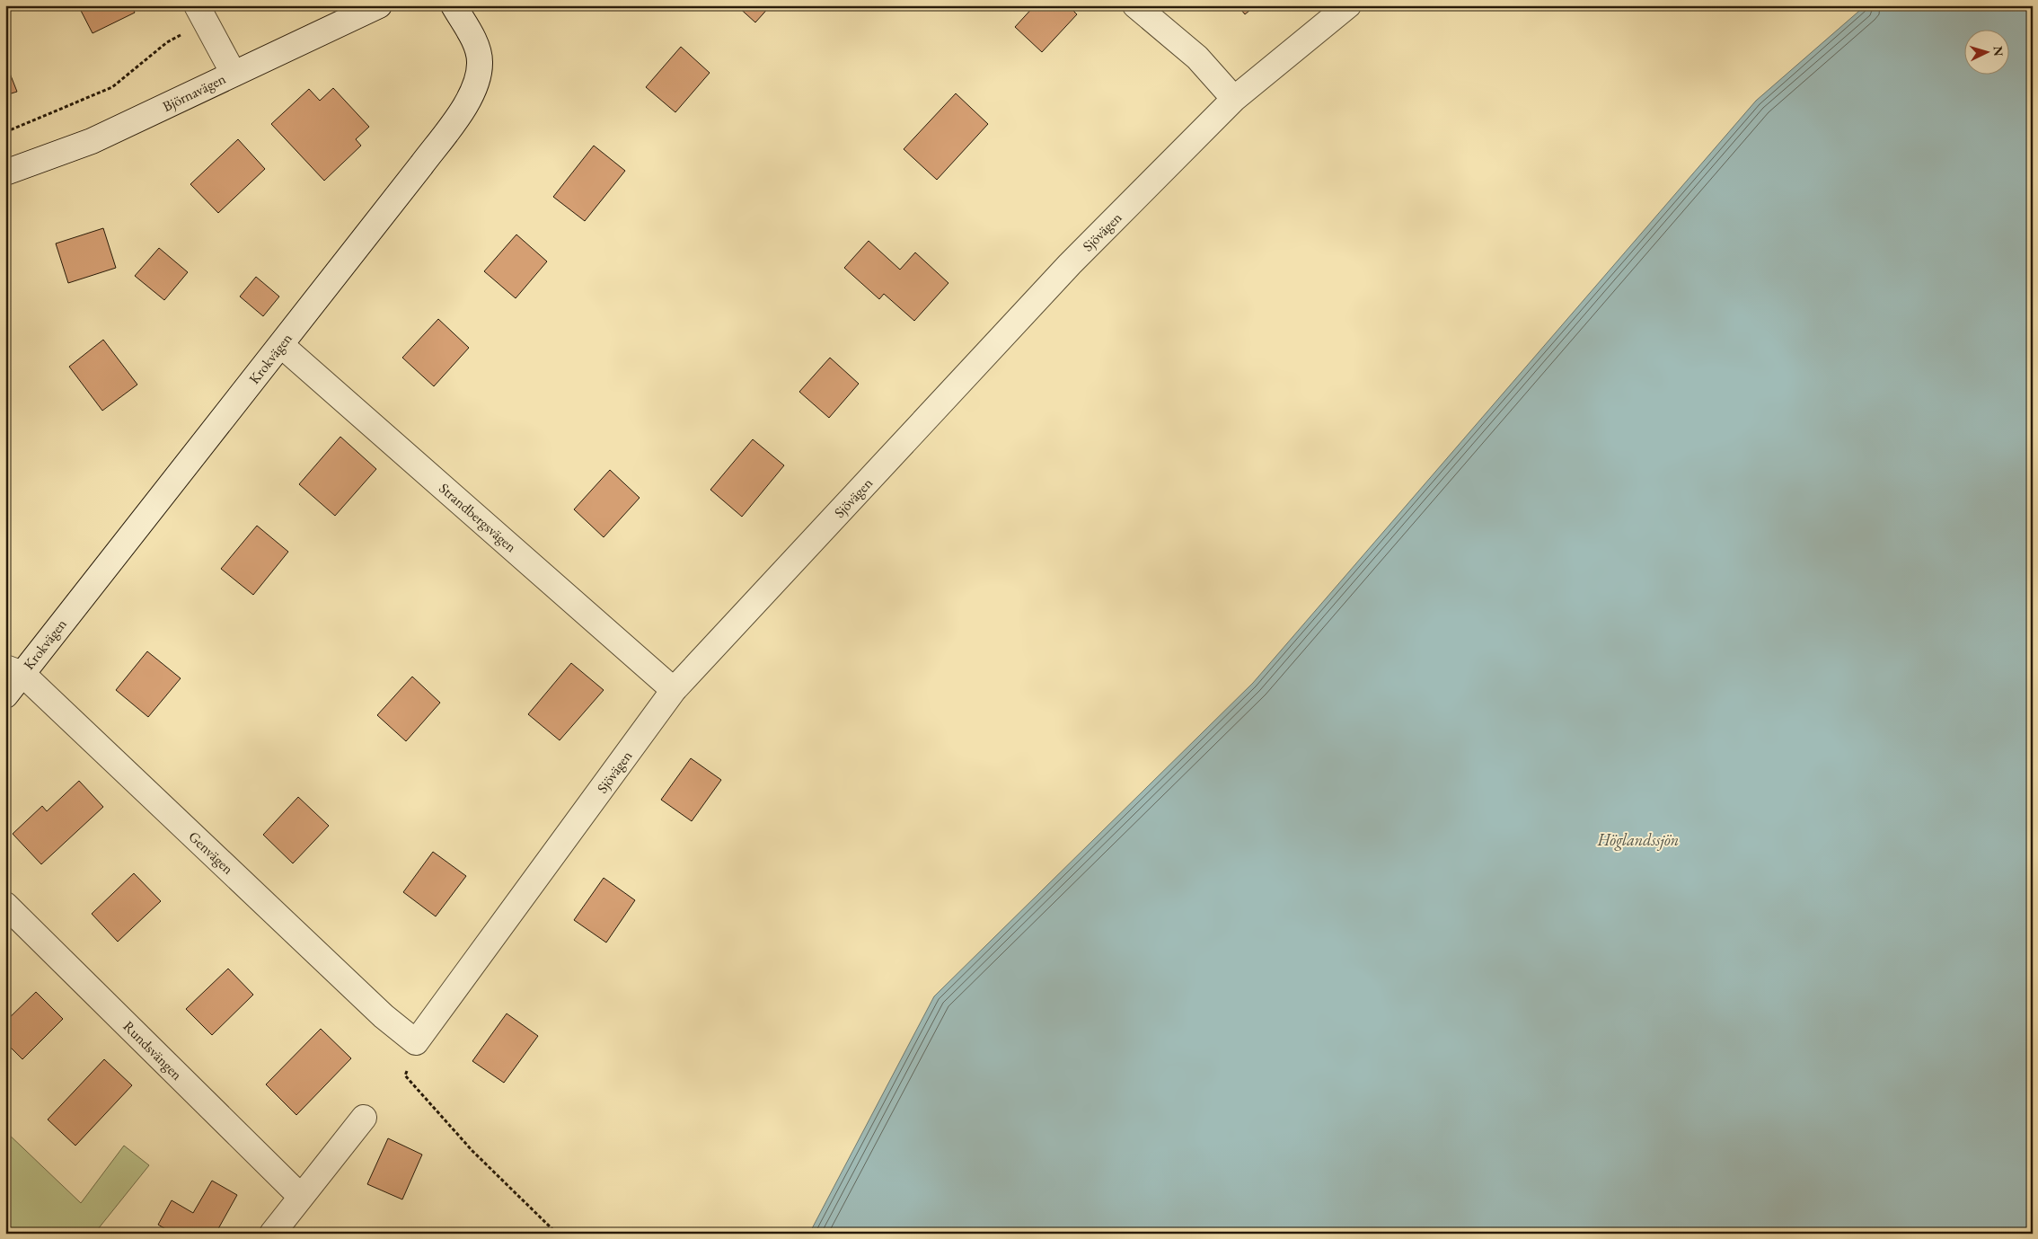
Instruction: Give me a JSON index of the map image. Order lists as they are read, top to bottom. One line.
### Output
{"streets":{"street":["Björnavägen","Sjövägen","Krokvägen","Strandbergsvägen","Genvägen","Rundsvängen"]},"crossings":[["Sjövägen","Strandbergsvägen"],["Sjövägen","Genvägen"],["Krokvägen","Strandbergsvägen"],["Krokvägen","Genvägen"]],"water":["Höglandssjön"],"north":"right"}
